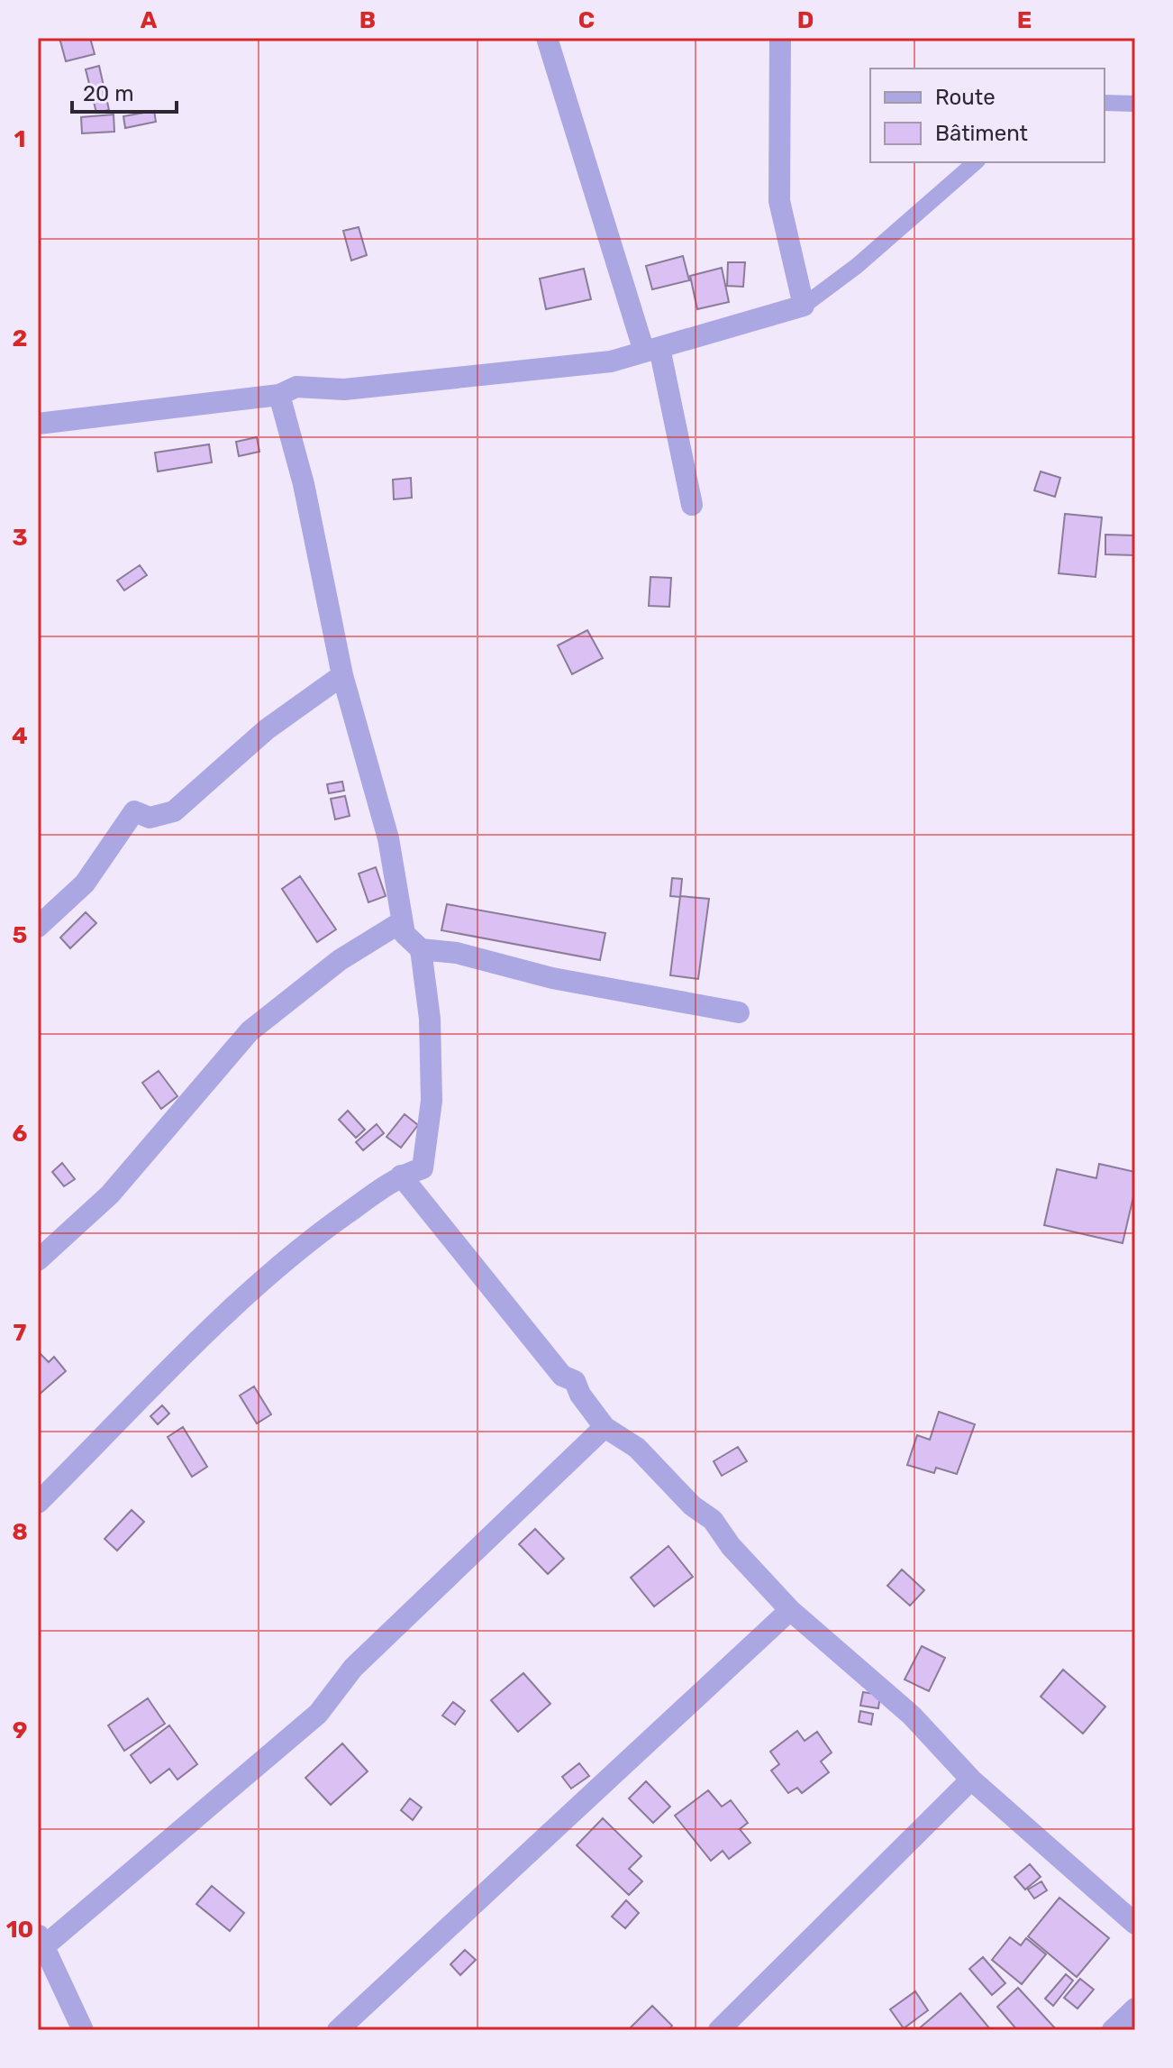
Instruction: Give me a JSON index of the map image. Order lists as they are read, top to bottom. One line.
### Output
{"legend":["Route","Bâtiment"],"scale_bar":"20 m","grid":{"columns":["A","B","C","D","E"],"rows":["1","2","3","4","5","6","7","8","9","10"]}}
